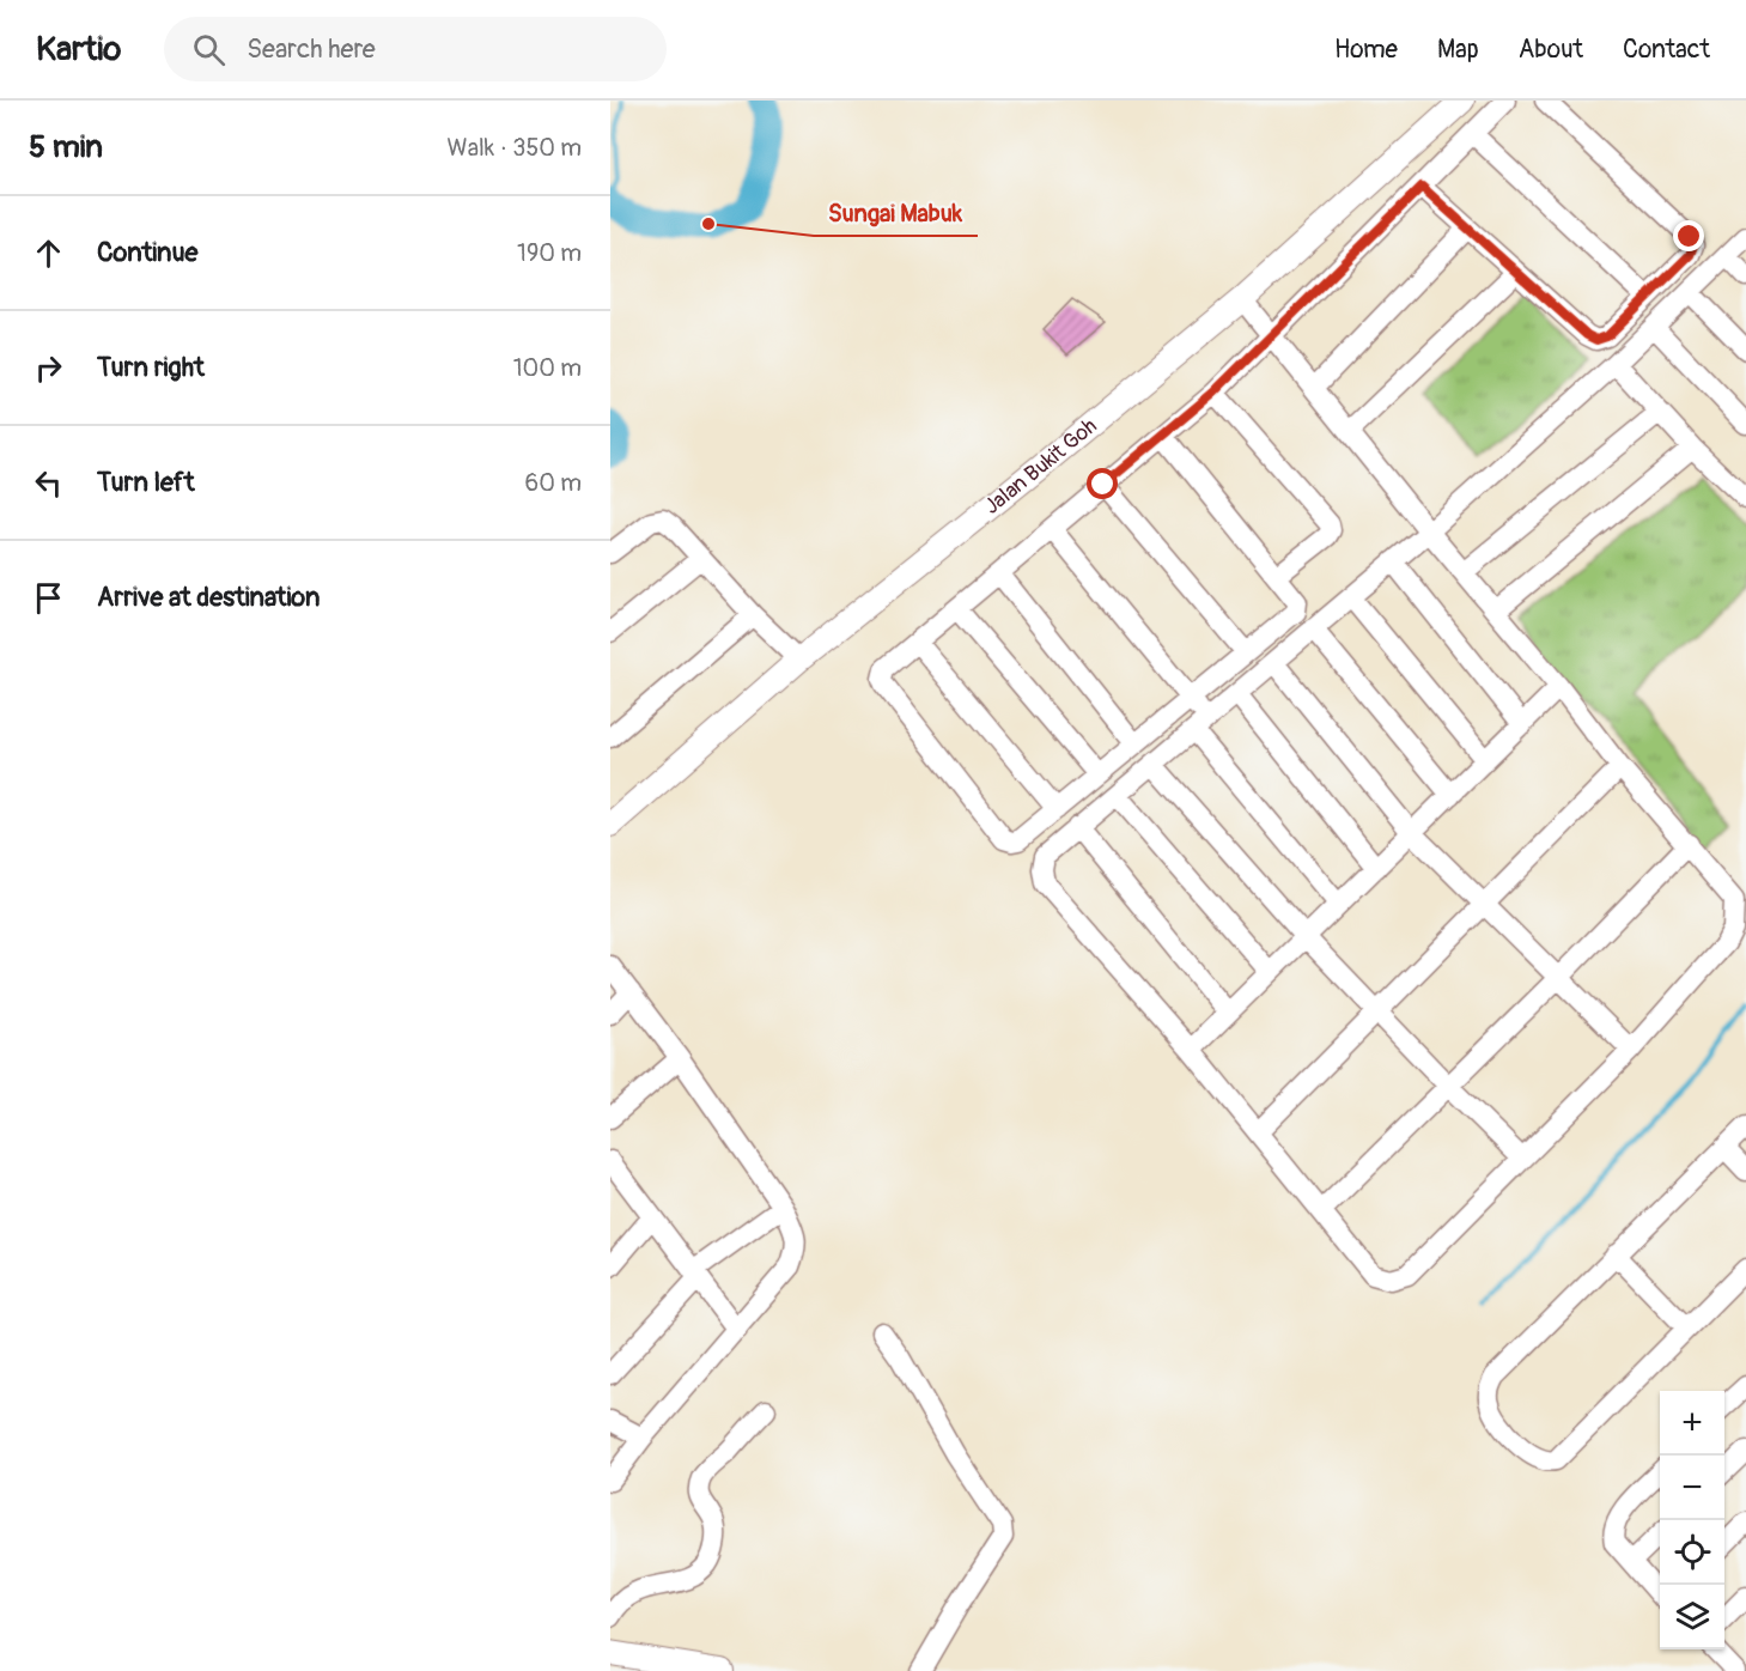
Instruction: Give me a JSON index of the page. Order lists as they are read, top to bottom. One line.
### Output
{"streets":{"main road":["Jalan Bukit Goh"]},"places":["Sungai Mabuk"],"page":{"header":"Kartio","search":"Search here","nav":["Home","Map","About","Contact"],"heading":["5 min","Walk · 350 m"],"list":[["Continue","190 m"],["Turn right","100 m"],["Turn left","60 m"],"Arrive at destination"],"map_buttons":["+","−"]}}
